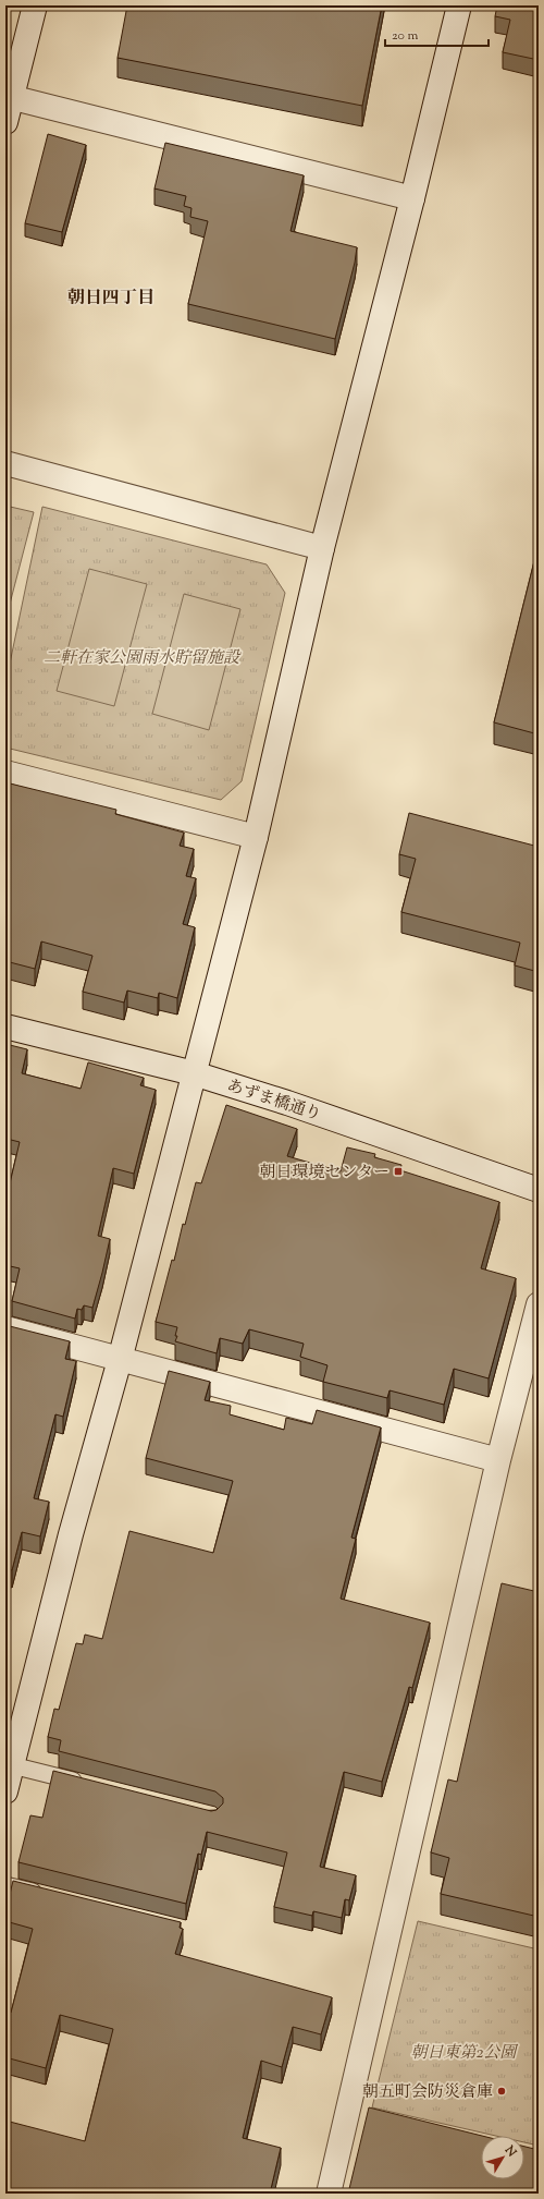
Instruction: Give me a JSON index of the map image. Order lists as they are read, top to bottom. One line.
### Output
{"streets":{"street":["あずま橋通り"]},"districts":["朝日四丁目"],"parks":["二軒在家公園雨水貯留施設","朝日東第2公園"],"places":{"transit":["朝日環境センター"],"other":["朝五町会防災倉庫"]},"scale_bar":"20 m","north":"top right"}
